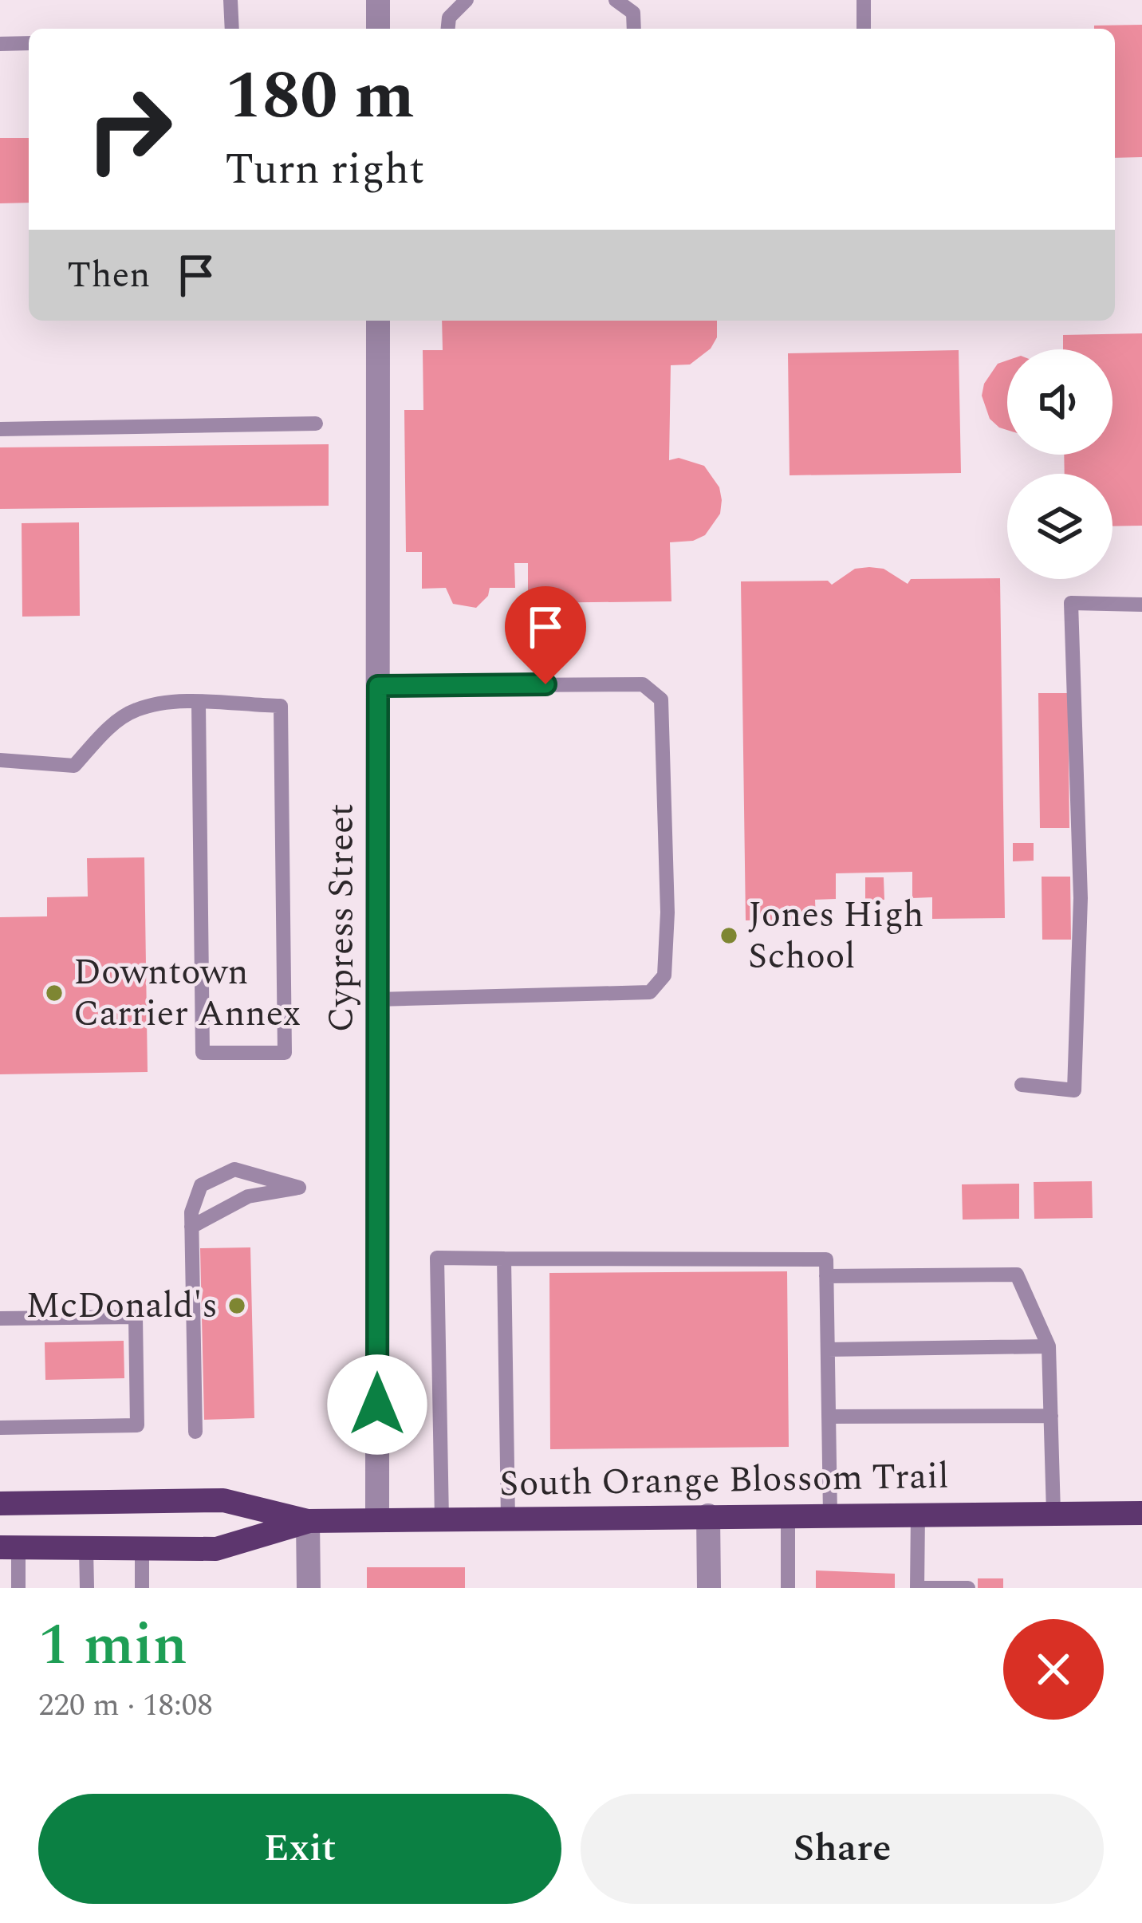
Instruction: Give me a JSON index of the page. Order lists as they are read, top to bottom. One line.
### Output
{"streets":{"main road":["South Orange Blossom Trail"],"street":["Cypress Street"]},"crossings":[["Cypress Street","South Orange Blossom Trail"]],"places":["Jones High School","Downtown Carrier Annex","McDonald's"],"page":{"turn":["180 m","Turn right"],"then":"Then","heading":["1 min","220 m · 18:08"],"buttons":["Exit","Share"]}}
